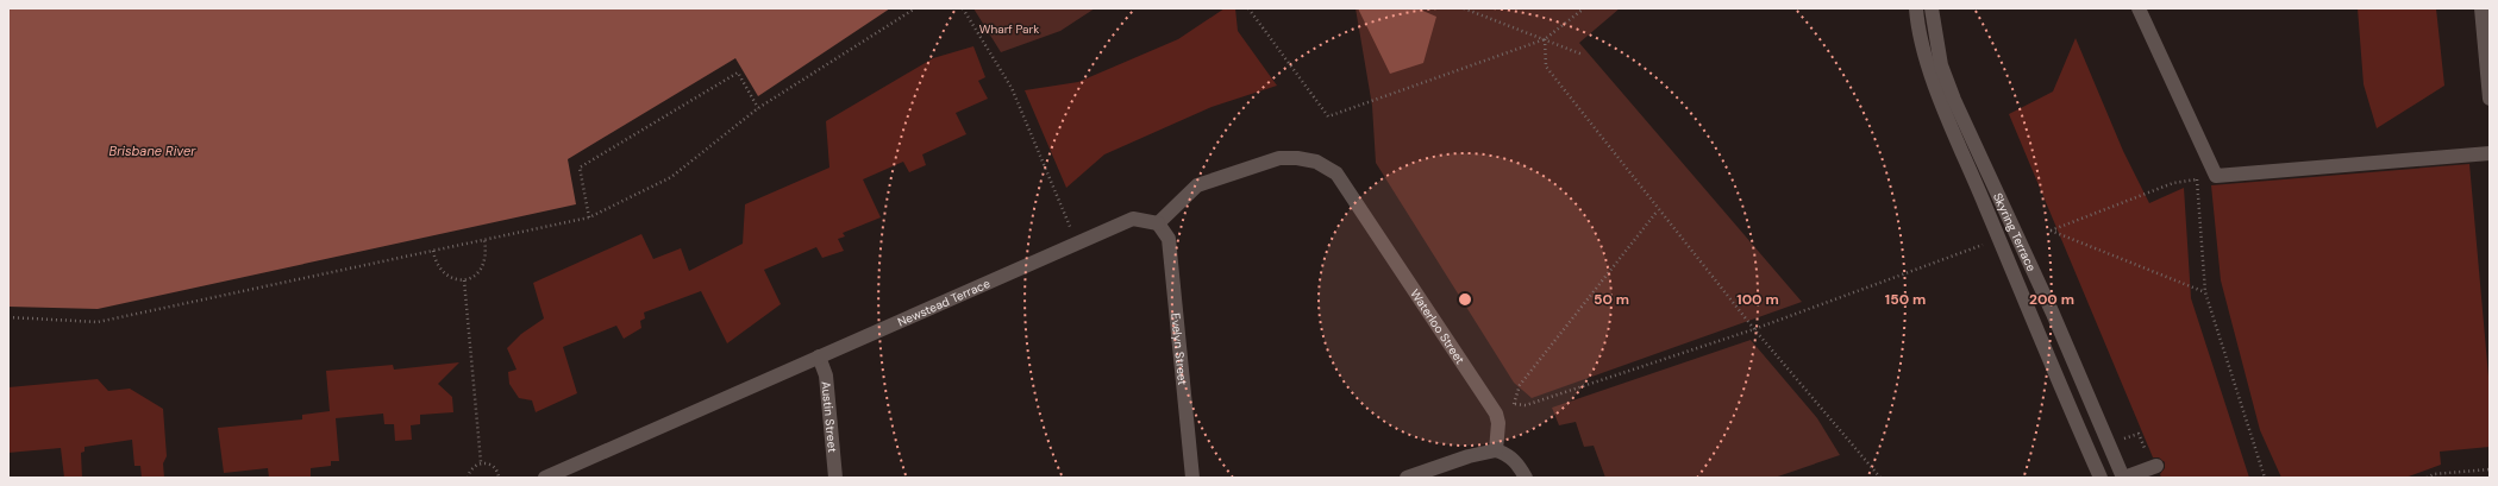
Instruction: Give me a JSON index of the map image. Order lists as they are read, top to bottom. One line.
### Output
{"streets":{"street":["Skyring Terrace","Newstead Terrace","Waterloo Street","Evelyn Street","Austin Street"]},"crossings":[["Newstead Terrace","Waterloo Street"],["Newstead Terrace","Evelyn Street"],["Newstead Terrace","Austin Street"],["Waterloo Street","Evelyn Street"]],"water":["Brisbane River"],"parks":["Wharf Park"],"rings":["50 m","100 m","150 m","200 m"]}
